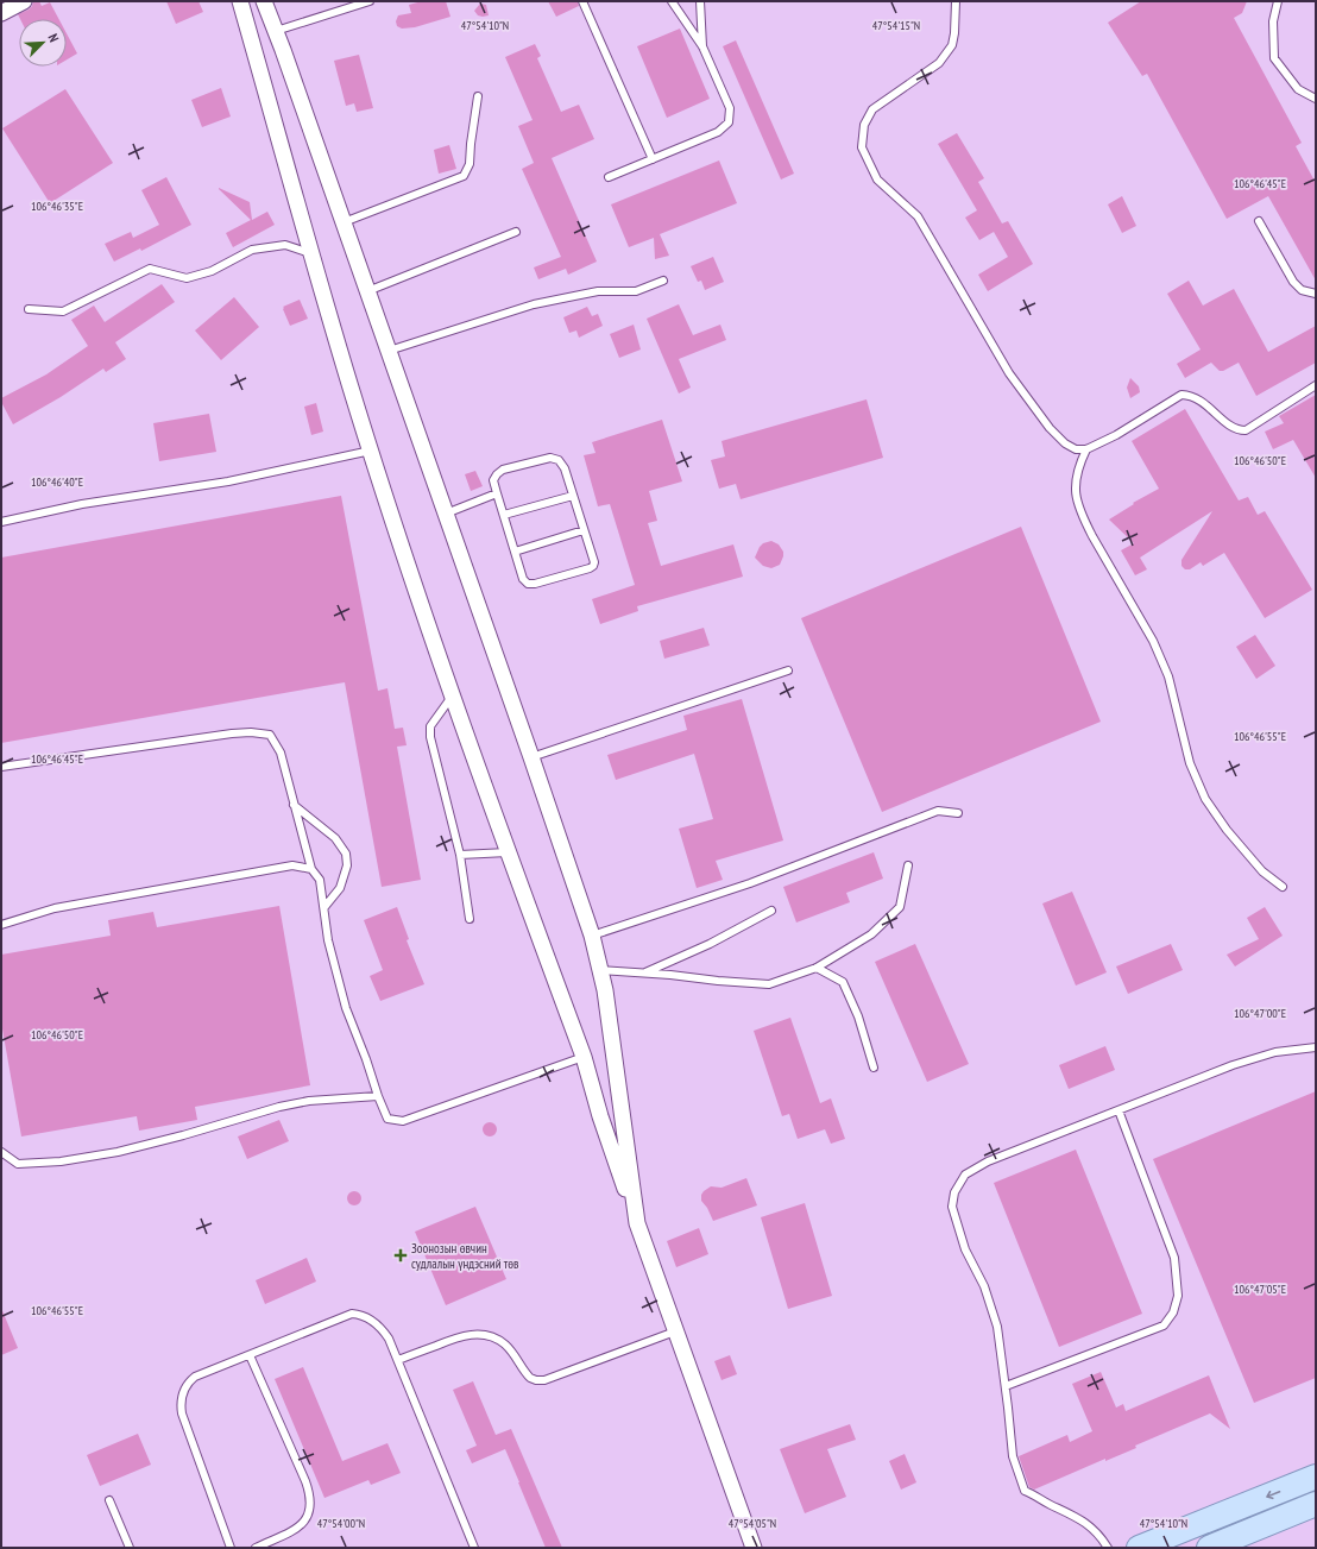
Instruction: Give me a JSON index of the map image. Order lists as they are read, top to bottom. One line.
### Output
{"places":{"health":["Зоонозын өвчин судлалын үндэсний төв"]},"north":"top right","coordinates":["47°54'10\"N","47°54'15\"N","106°46'45\"E","106°46'35\"E","106°46'50\"E","106°46'40\"E","106°46'55\"E","106°47'00\"E","106°47'05\"E","47°54'00\"N","47°54'05\"N"]}
